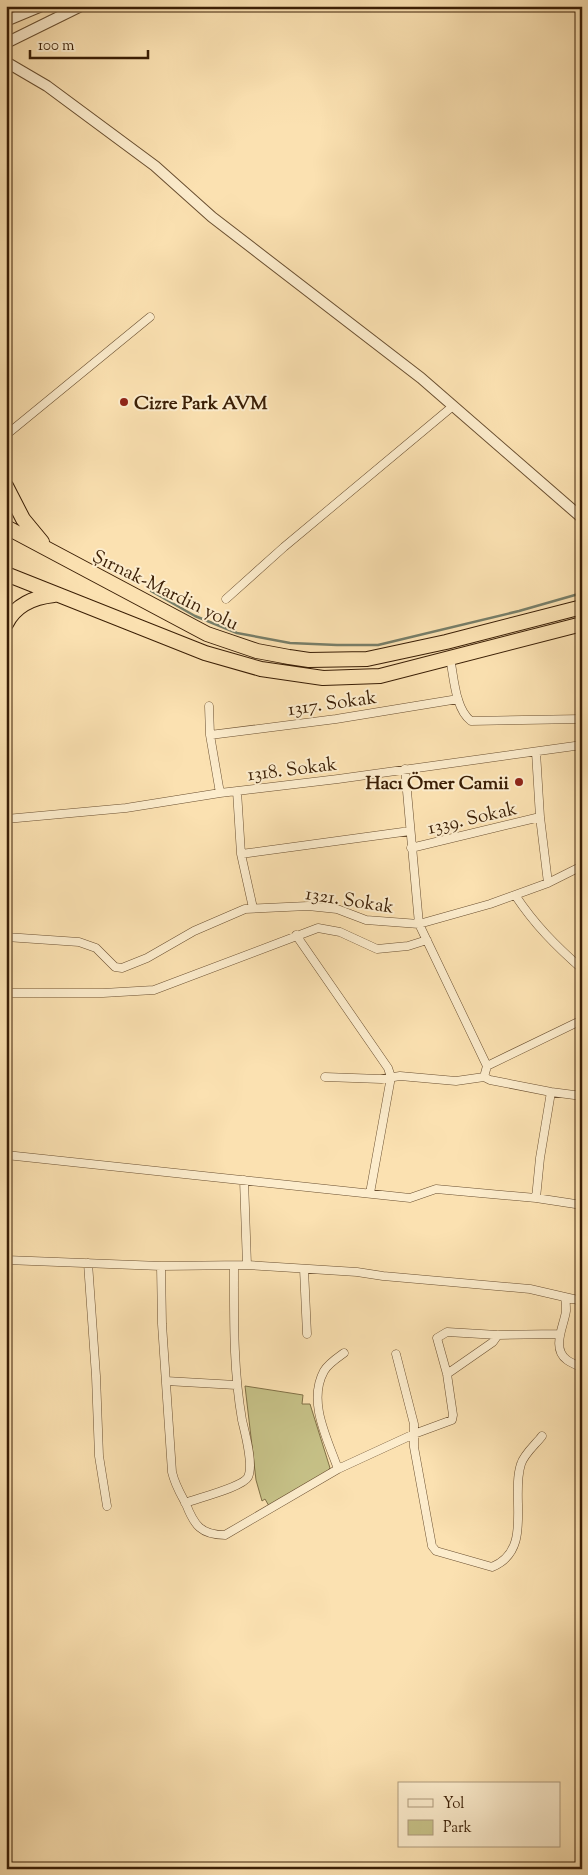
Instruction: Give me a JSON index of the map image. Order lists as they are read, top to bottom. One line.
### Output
{"streets":{"highway":["Şırnak-Mardin yolu"],"street":["1317. Sokak","1318. Sokak","1339. Sokak","1321. Sokak"]},"places":["Cizre Park AVM","Hacı Ömer Camii"],"legend":["Yol","Park"],"scale_bar":"100 m"}
